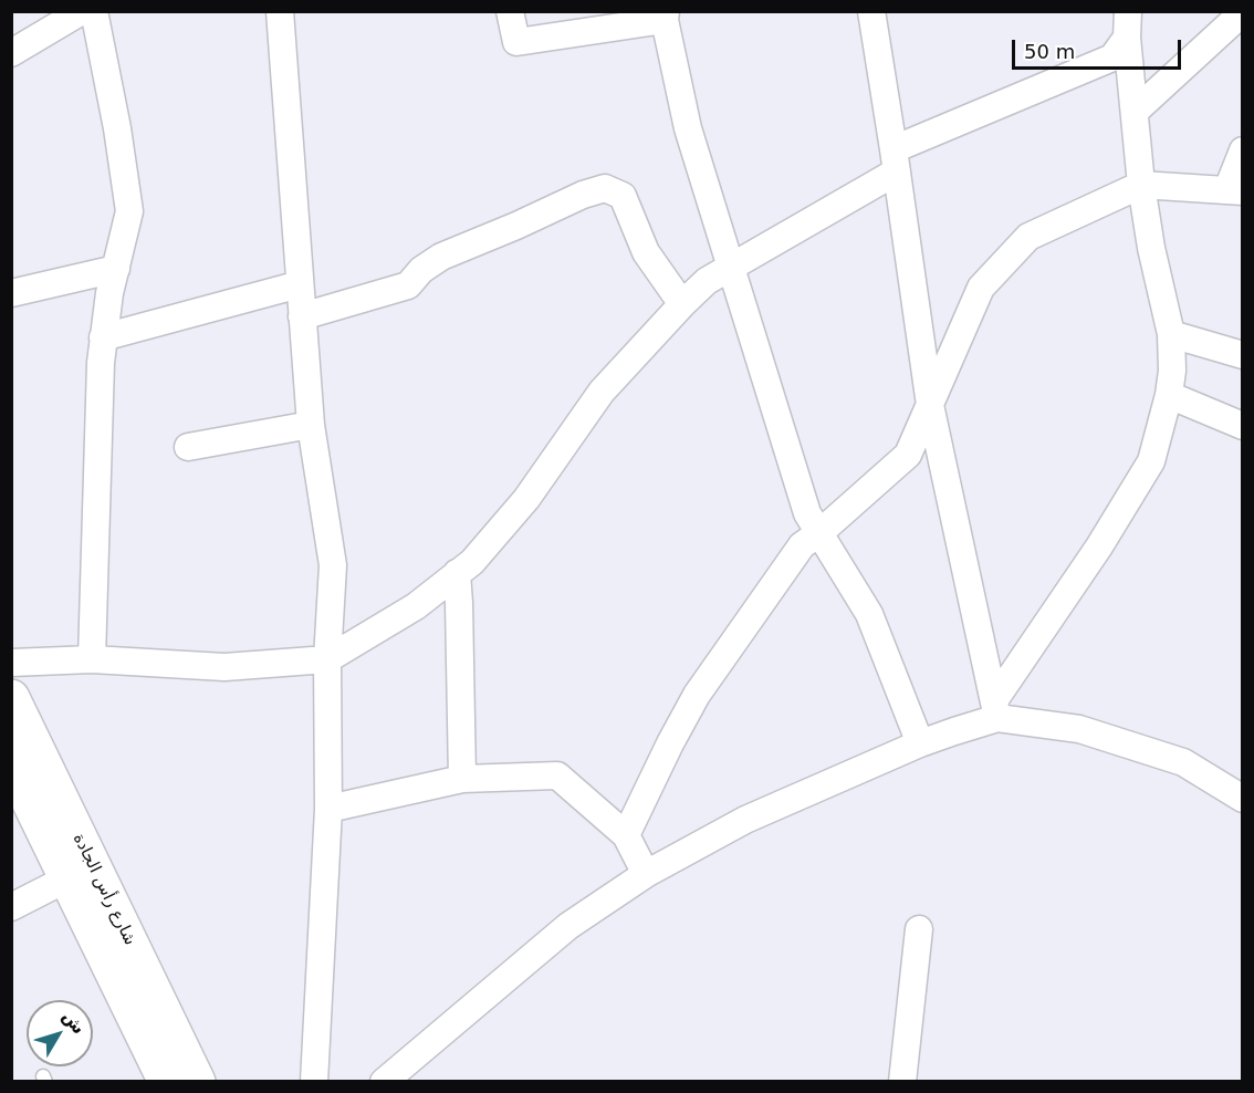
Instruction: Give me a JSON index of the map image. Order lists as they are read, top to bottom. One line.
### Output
{"streets":{"street":["شارع رأس الجادة"]},"scale_bar":"50 m","north":"top right"}
